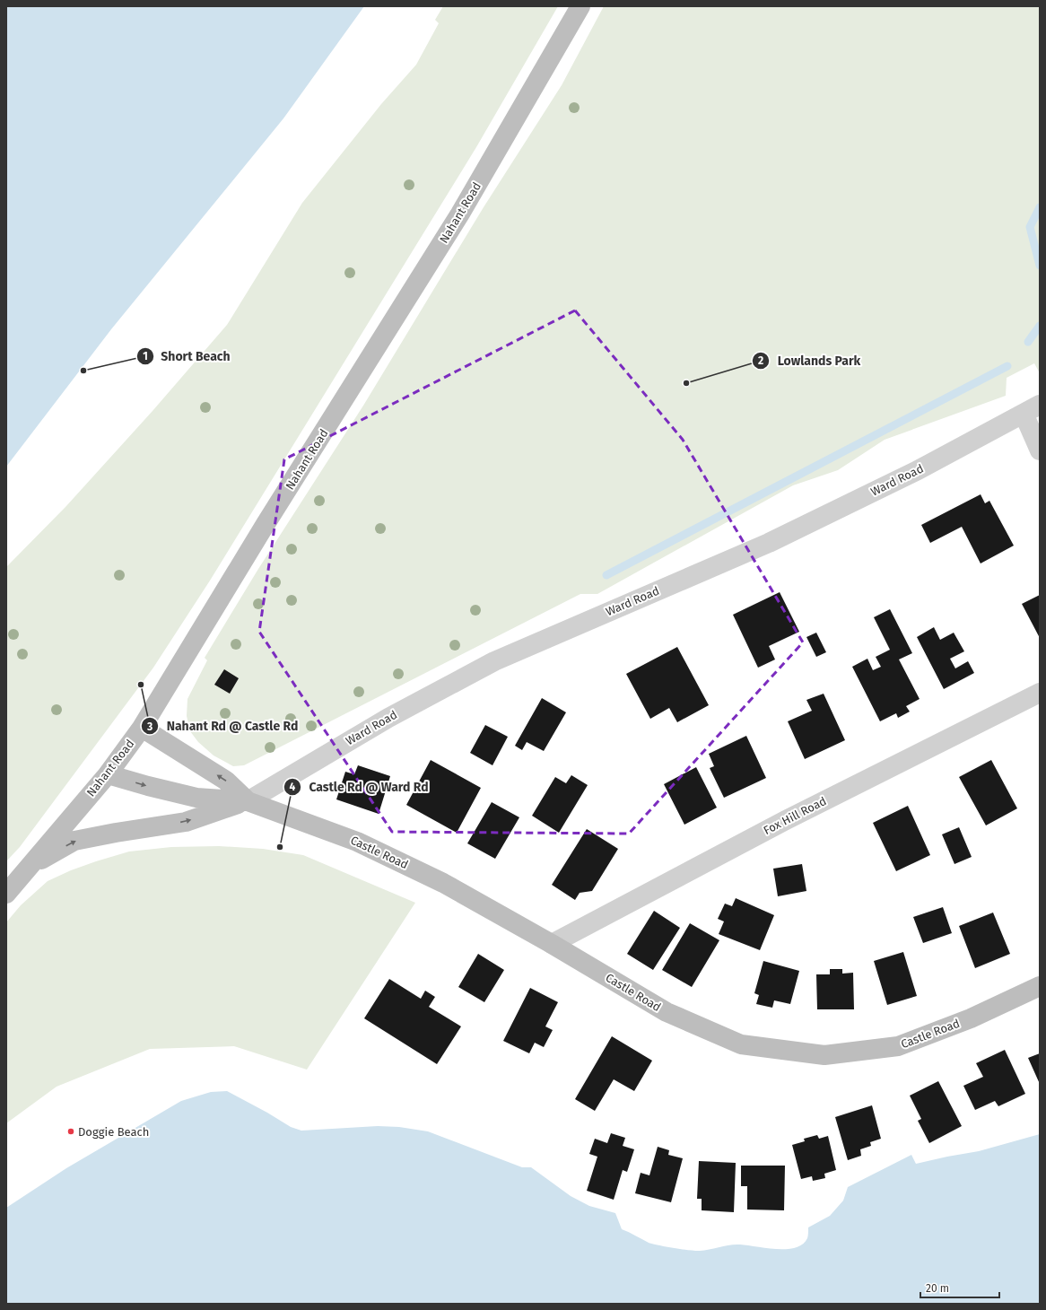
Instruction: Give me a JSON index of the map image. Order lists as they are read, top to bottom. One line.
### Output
{"streets":{"main road":["Nahant Road","Castle Road"],"street":["Ward Road","Fox Hill Road"]},"crossings":[["Nahant Road","Castle Road"],["Ward Road","Castle Road"],["Fox Hill Road","Castle Road"]],"places":["Short Beach","Lowlands Park","Nahant Rd @ Castle Rd","Castle Rd @ Ward Rd","Doggie Beach"],"scale_bar":"20 m"}
